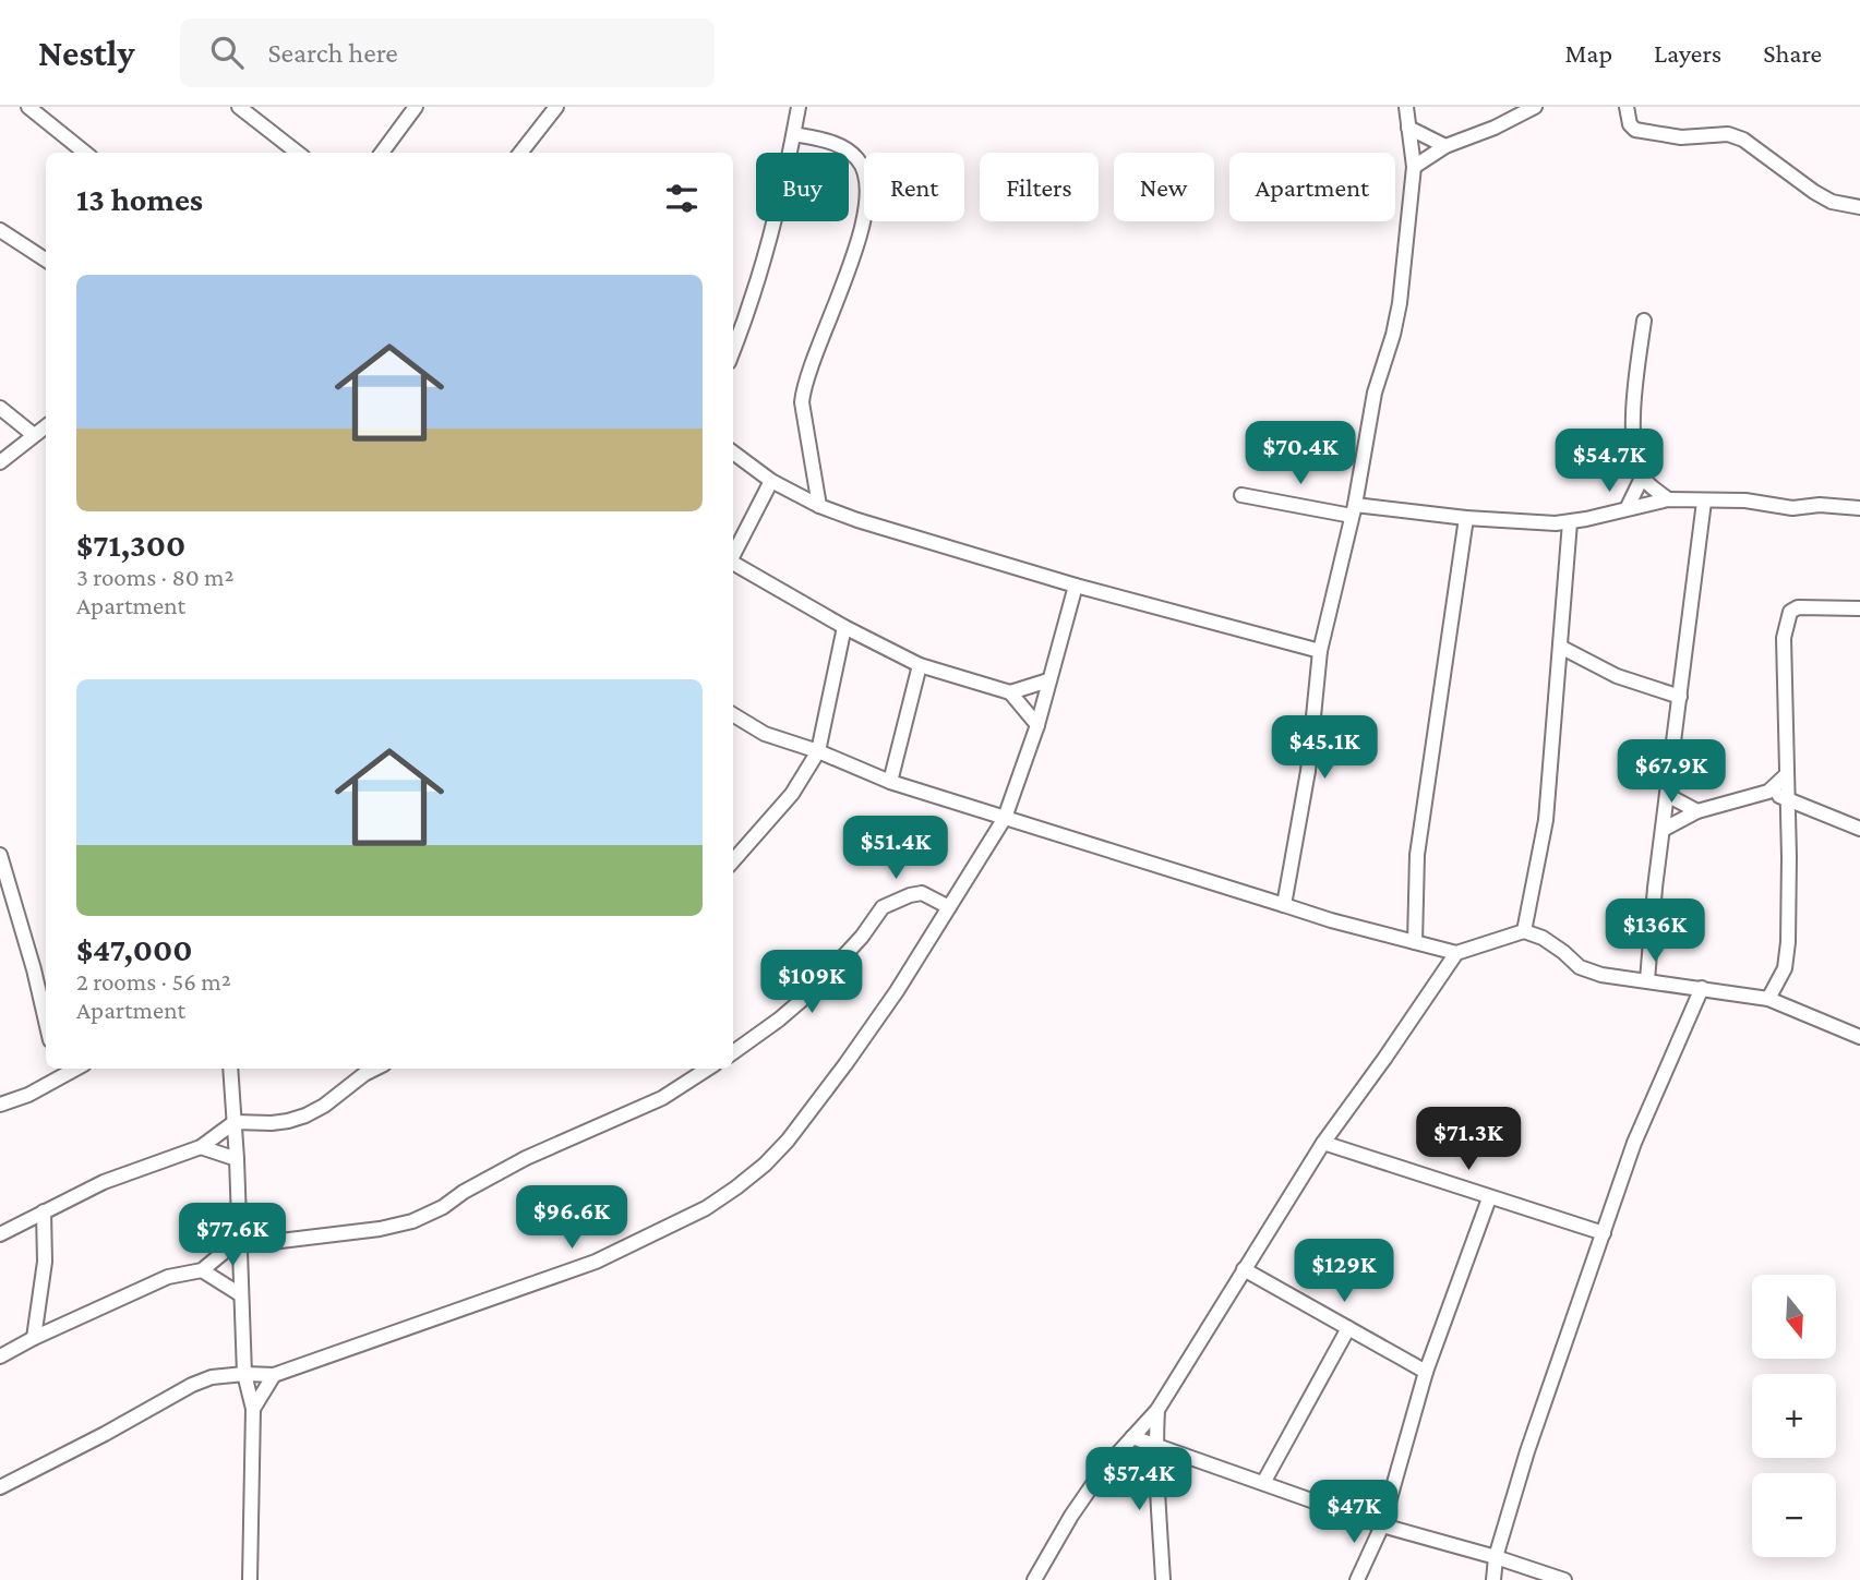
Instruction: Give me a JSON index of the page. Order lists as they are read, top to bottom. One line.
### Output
{"north":"bottom","page":{"header":"Nestly","search":"Search here","nav":["Map","Layers","Share"],"chip":["Buy","Rent","Filters","New","Apartment"],"heading":"13 homes","list":[{"name":"$71,300","note":"3 rooms · 80 m² · Apartment"},{"name":"$47,000","note":"2 rooms · 56 m² · Apartment"}],"price":["$70.4K","$54.7K","$45.1K","$67.9K","$51.4K","$136K","$109K","$71.3K","$96.6K","$77.6K","$129K","$57.4K","$47K"],"map_buttons":["+","−"]}}
